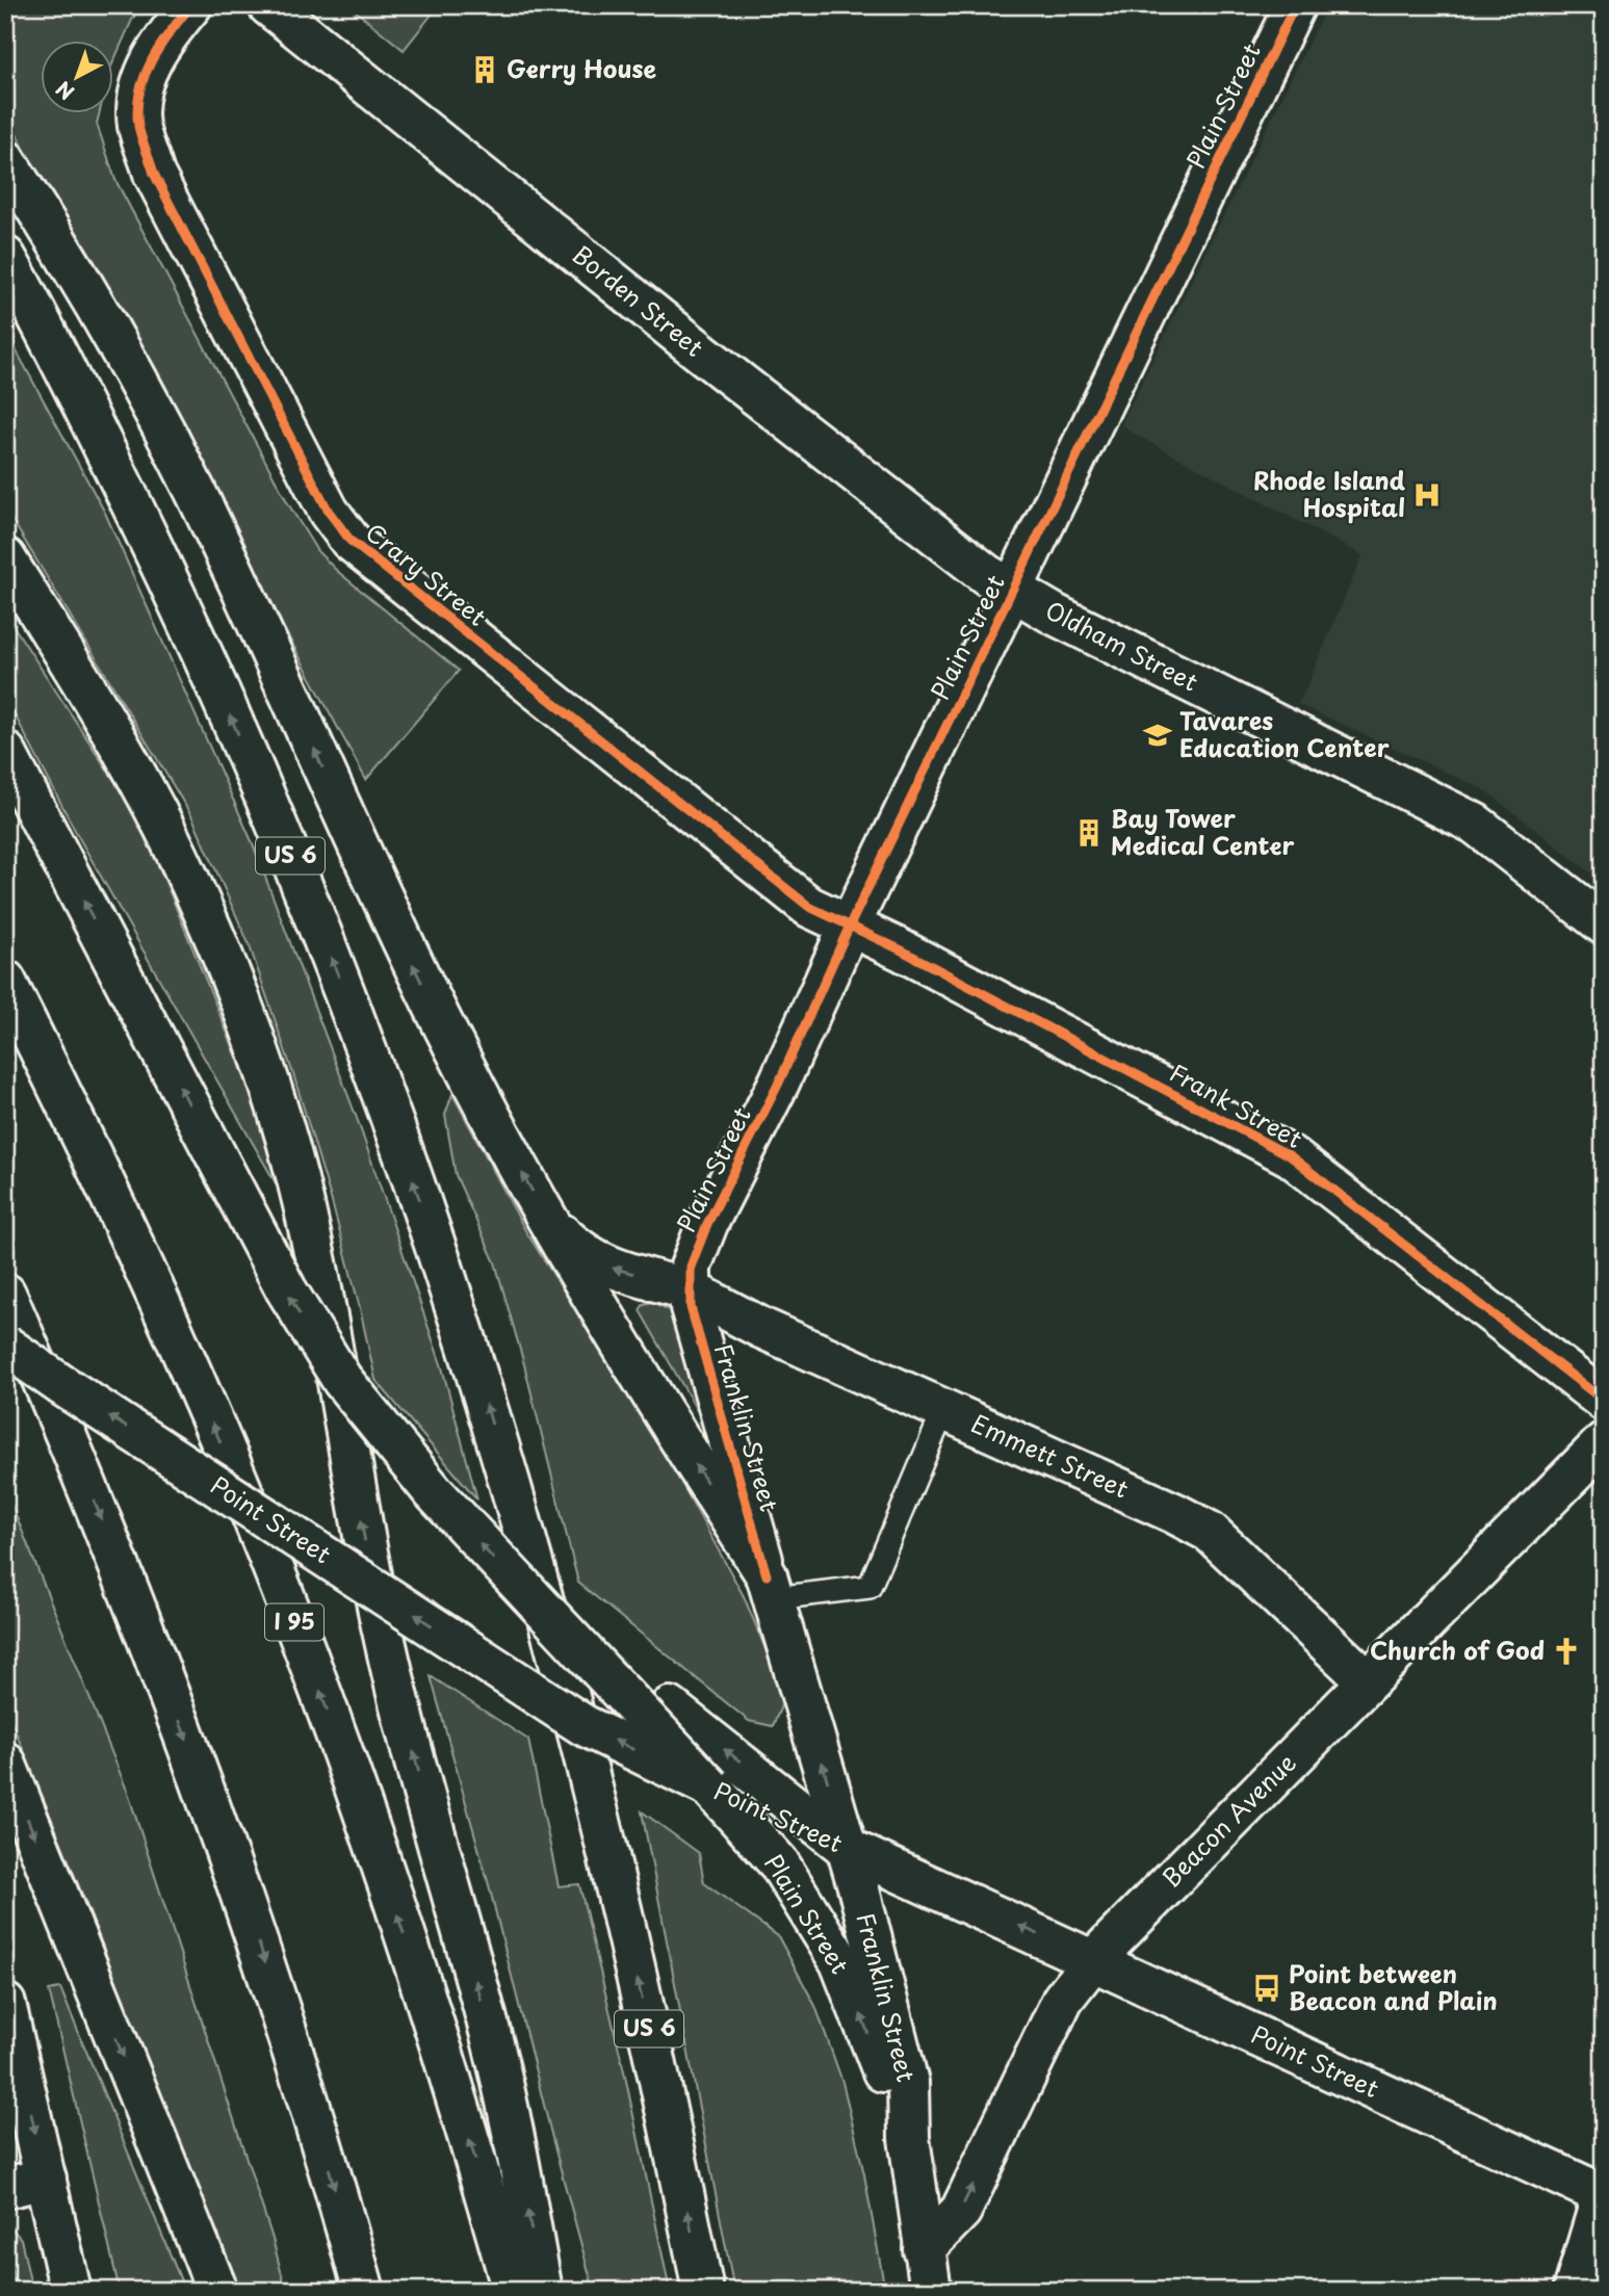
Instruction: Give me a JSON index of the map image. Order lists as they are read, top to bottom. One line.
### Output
{"streets":{"main road":["Plain Street","Borden Street","Crary Street","Oldham Street","US 6","Frank Street","Franklin Street","Emmett Street","Point Street","I 95","Beacon Avenue"]},"crossings":[["Plain Street","Borden Street"],["Plain Street","Crary Street"],["Plain Street","Oldham Street"],["Plain Street","Frank Street"],["Plain Street","Franklin Street"],["Plain Street","Emmett Street"],["Plain Street","Point Street"],["Borden Street","Oldham Street"],["Crary Street","Frank Street"],["Franklin Street","Emmett Street"],["Franklin Street","Point Street"],["Franklin Street","Beacon Avenue"],["Emmett Street","Beacon Avenue"],["Point Street","Beacon Avenue"]],"one_way":["Point Street"],"places":{"building":["Gerry House","Bay Tower Medical Center"],"hospital":["Rhode Island Hospital"],"school or university":["Tavares Education Center"],"church":["Church of God"],"bus stop":["Point between Beacon and Plain"]},"north":"bottom left"}
